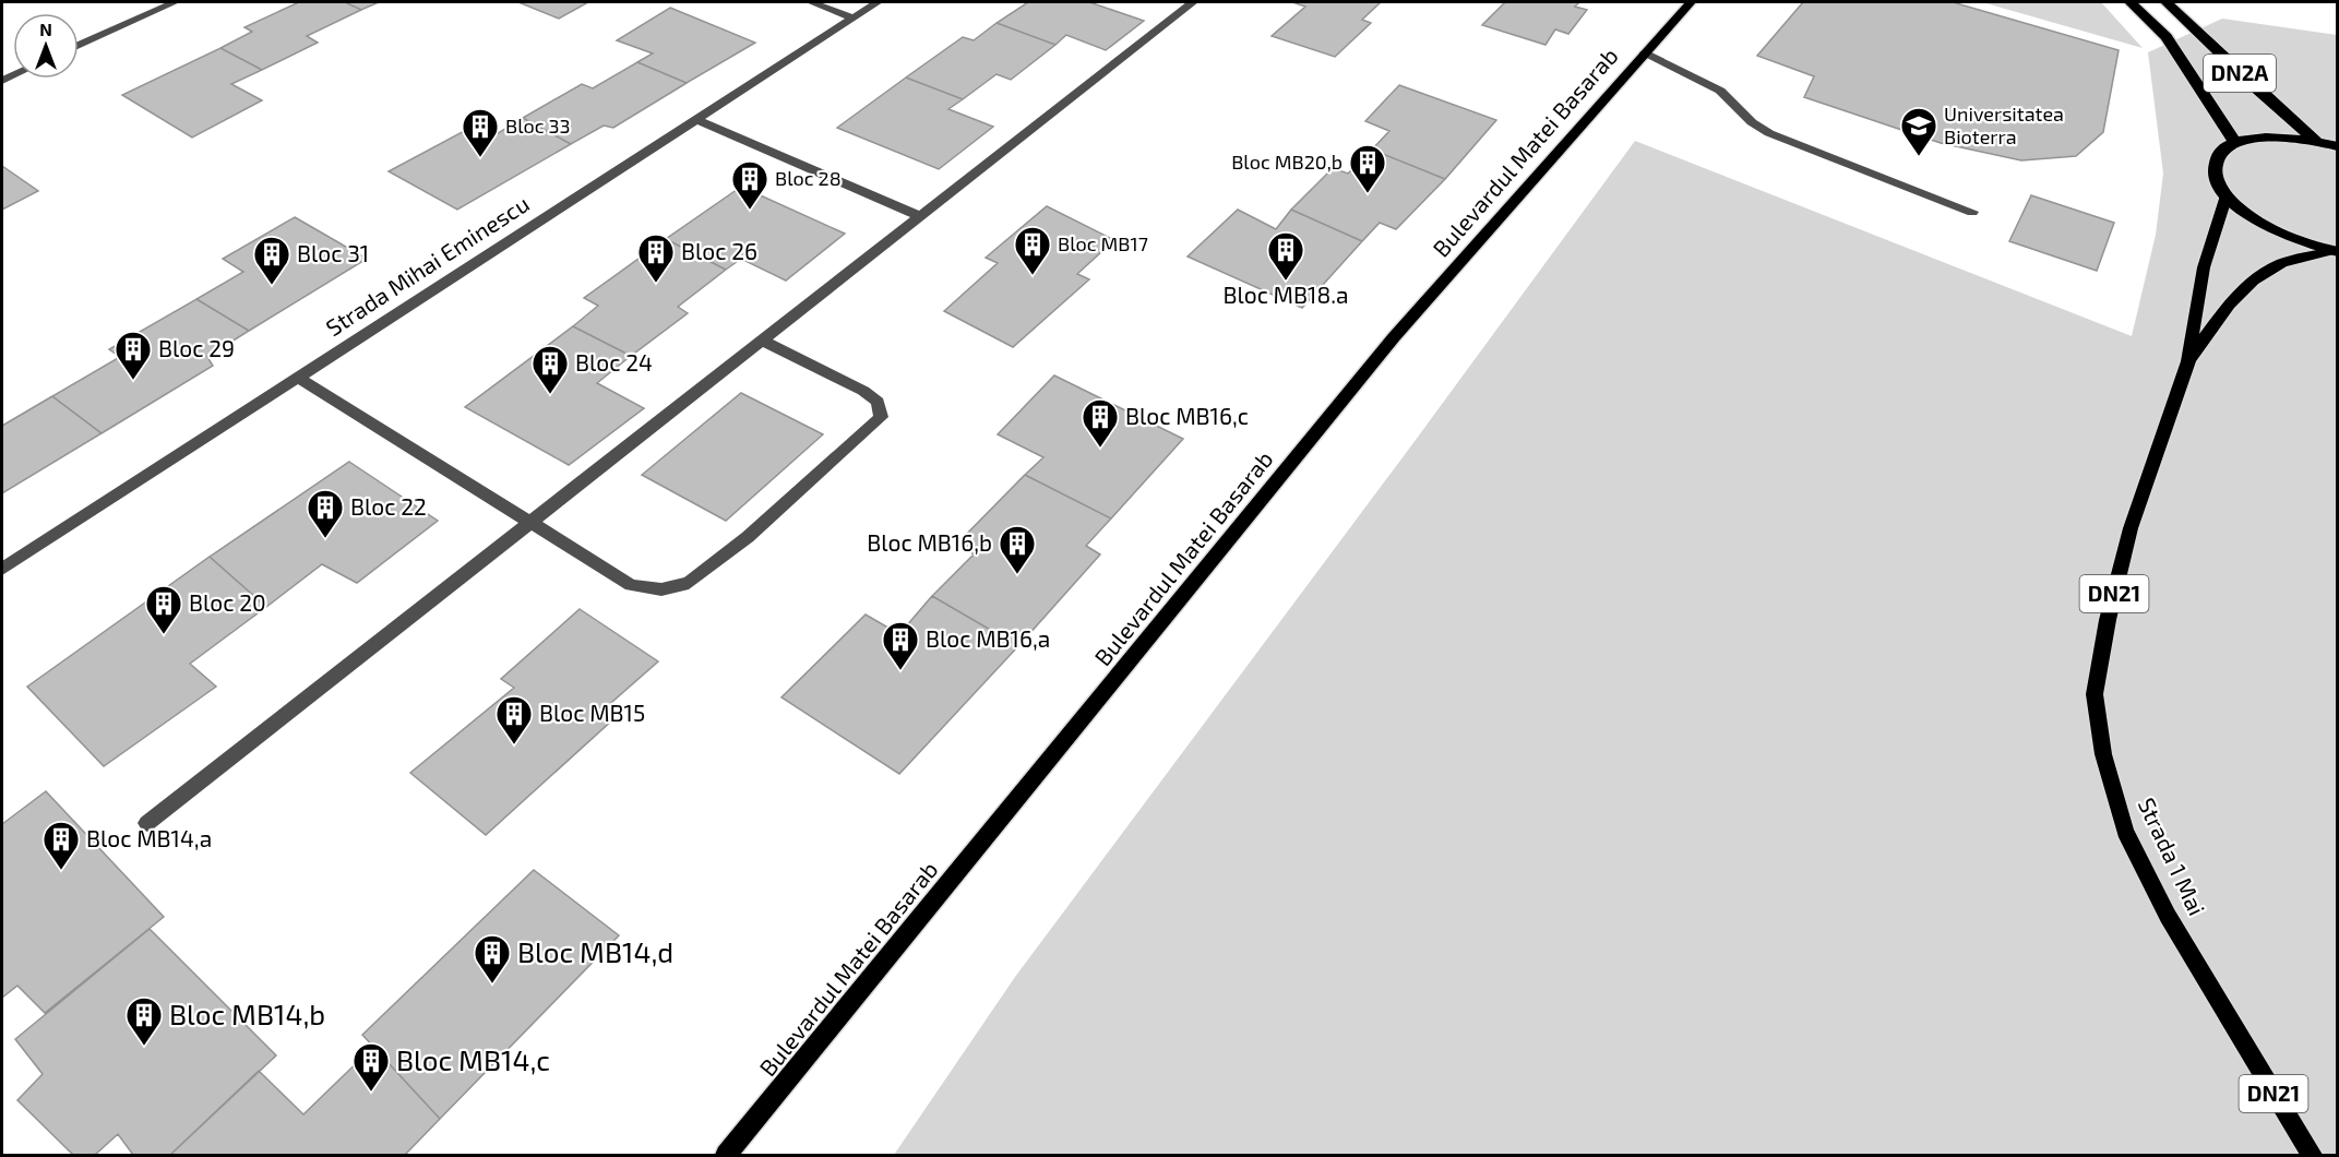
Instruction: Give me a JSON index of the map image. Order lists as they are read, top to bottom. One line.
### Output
{"streets":{"highway":["DN2A"],"main road":["Bulevardul Matei Basarab","DN21","Strada 1 Mai"],"street":["Strada Mihai Eminescu"]},"crossings":[["DN21","Strada 1 Mai"]],"places":{"school or university":["Universitatea Bioterra"],"building":["Bloc 33","Bloc MB20,b","Bloc 28","Bloc MB17","Bloc MB18.a","Bloc 26","Bloc 31","Bloc 29","Bloc 24","Bloc MB16,c","Bloc 22","Bloc MB16,b","Bloc 20","Bloc MB16,a","Bloc MB15","Bloc MB14,a","Bloc MB14,d","Bloc MB14,b","Bloc MB14,c"]},"north":"top"}
